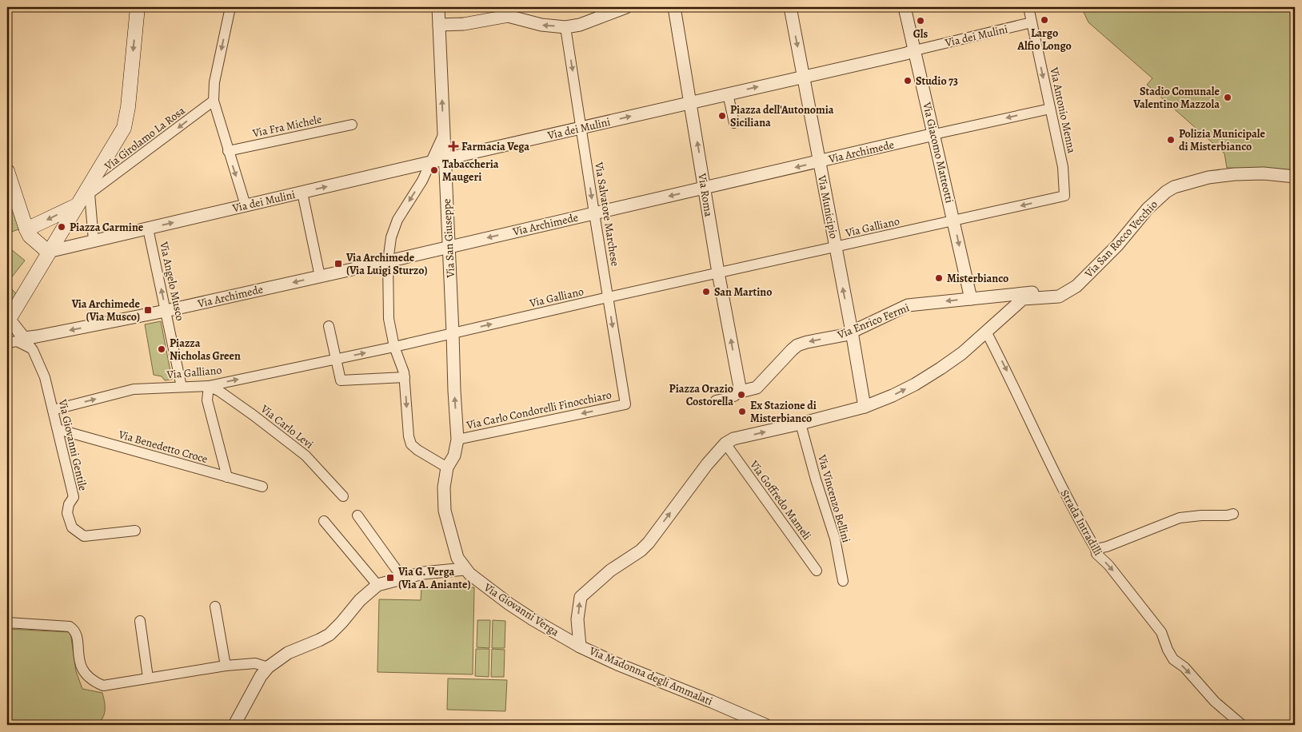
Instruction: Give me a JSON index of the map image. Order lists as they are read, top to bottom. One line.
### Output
{"streets":{"street":["Via dei Mulini","Via Antonio Menna","Via Fra Michele","Via Girolamo La Rosa","Via Archimede","Via Giacomo Matteotti","Via Roma","Via Municipio","Via Salvatore Marchese","Via Galliano","Via San Giuseppe","Via San Rocco Vecchio","Via Angelo Musco","Via Enrico Fermi","Via Carlo Condorelli Finocchiaro","Via Carlo Levi","Via Giovanni Gentile","Via Benedetto Croce","Via Vincenzo Bellini","Via Goffredo Mameli","Strada Intradilli","Via Giovanni Verga","Via Madonna degli Ammalati"]},"crossings":[["Via dei Mulini","Via Antonio Menna"],["Via dei Mulini","Via Giacomo Matteotti"],["Via dei Mulini","Via Roma"],["Via dei Mulini","Via Municipio"],["Via dei Mulini","Via Salvatore Marchese"],["Via dei Mulini","Via San Giuseppe"],["Via dei Mulini","Via Angelo Musco"],["Via Antonio Menna","Via Archimede"],["Via Antonio Menna","Via Galliano"],["Via Archimede","Via Giacomo Matteotti"],["Via Archimede","Via Roma"],["Via Archimede","Via Municipio"],["Via Archimede","Via Salvatore Marchese"],["Via Archimede","Via San Giuseppe"],["Via Archimede","Via Angelo Musco"],["Via Archimede","Via Giovanni Gentile"],["Via Giacomo Matteotti","Via Galliano"],["Via Giacomo Matteotti","Via Enrico Fermi"],["Via Roma","Via Galliano"],["Via Roma","Via Enrico Fermi"],["Via Municipio","Via Galliano"],["Via Municipio","Via Enrico Fermi"],["Via Municipio","Via Madonna degli Ammalati"],["Via Salvatore Marchese","Via Galliano"],["Via Salvatore Marchese","Via Carlo Condorelli Finocchiaro"],["Via Galliano","Via San Giuseppe"],["Via Galliano","Via Angelo Musco"],["Via Galliano","Via Carlo Levi"],["Via Galliano","Via Giovanni Gentile"],["Via San Giuseppe","Via Carlo Condorelli Finocchiaro"],["Via San Giuseppe","Via Giovanni Verga"],["Via San Rocco Vecchio","Via Enrico Fermi"],["Via Giovanni Gentile","Via Benedetto Croce"],["Via Vincenzo Bellini","Via Madonna degli Ammalati"],["Via Goffredo Mameli","Via Madonna degli Ammalati"],["Via Giovanni Verga","Via Madonna degli Ammalati"]],"one_way":["Via dei Mulini","Via Antonio Menna","Via Girolamo La Rosa","Via Archimede","Via Roma","Via Salvatore Marchese","Via San Giuseppe","Via Angelo Musco","Via Carlo Condorelli Finocchiaro","Strada Intradilli","Via Madonna degli Ammalati"],"places":{"other":["Largo Alfio Longo","Gls","Studio 73","Stadio Comunale Valentino Mazzola","Piazza dell'Autonomia Siciliana","Polizia Municipale di Misterbianco","Tabaccheria Maugeri","Piazza Carmine","Misterbianco","San Martino","Piazza Nicholas Green","Piazza Orazio Costorella","Ex Stazione di Misterbianco"],"health":["Farmacia Vega"],"transit":["Via Archimede (Via Luigi Sturzo)","Via Archimede (Via Musco)","Via G. Verga (Via A. Aniante)"]}}
